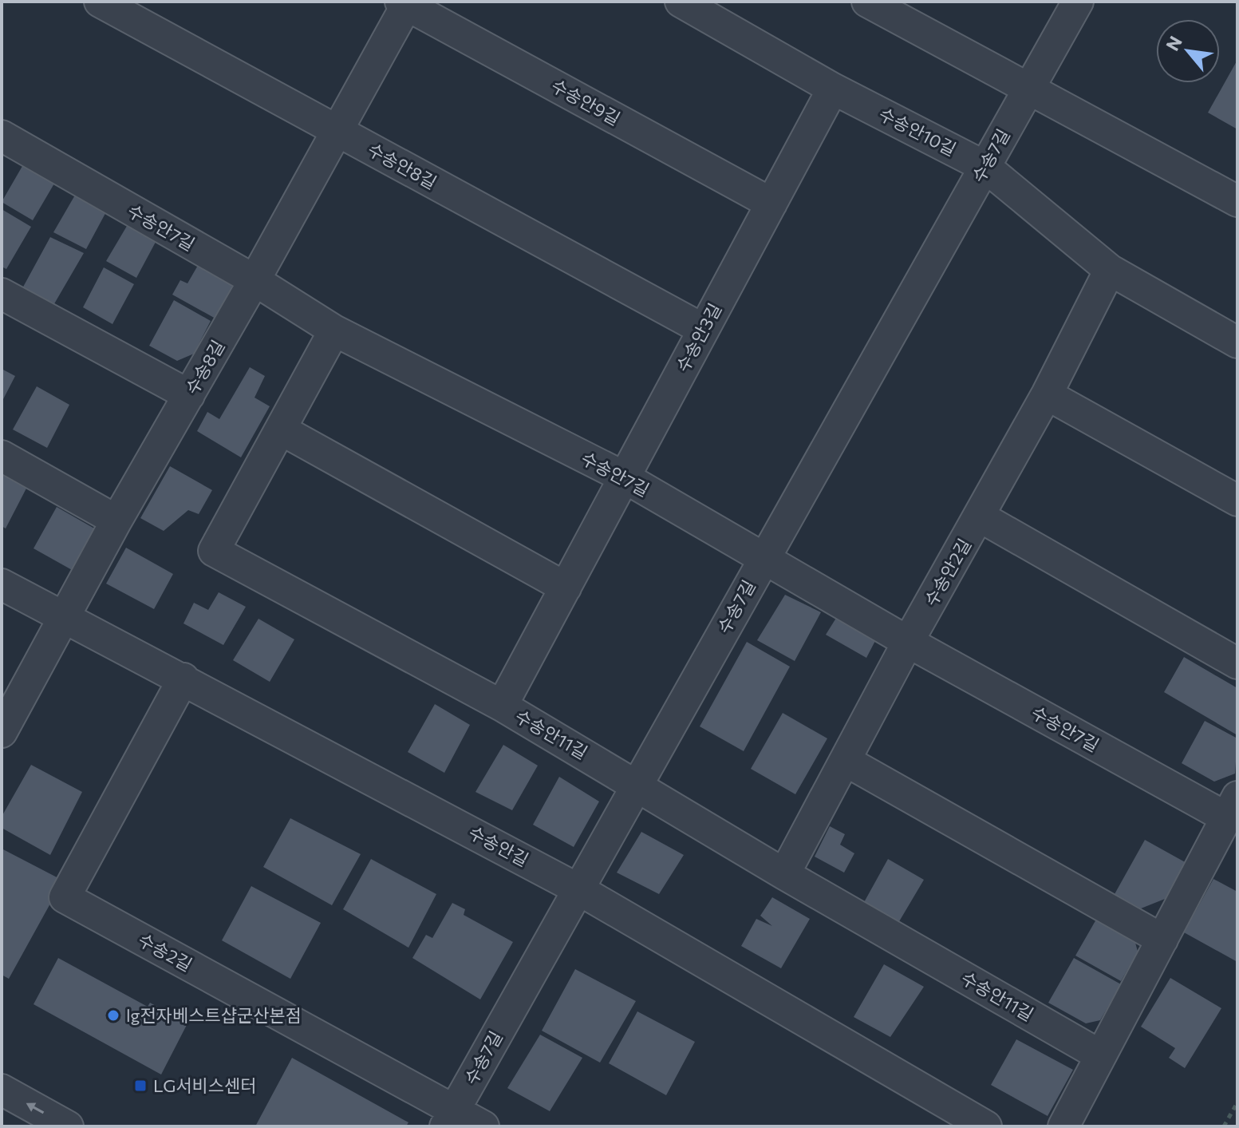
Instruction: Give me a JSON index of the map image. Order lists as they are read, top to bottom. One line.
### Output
{"streets":{"street":["수송안9길","수송안10길","수송7길","수송안8길","수송안7길","수송안3길","수송8길","수송안2길","수송안11길","수송안길","수송2길"]},"crossings":[["수송안9길","수송안3길"],["수송안9길","수송8길"],["수송안10길","수송7길"],["수송안10길","수송안3길"],["수송안10길","수송안2길"],["수송7길","수송안7길"],["수송7길","수송안11길"],["수송7길","수송안길"],["수송7길","수송2길"],["수송안8길","수송안3길"],["수송안8길","수송8길"],["수송안7길","수송안3길"],["수송안7길","수송8길"],["수송안7길","수송안2길"],["수송안7길","수송안11길"],["수송안3길","수송안11길"],["수송8길","수송안길"],["수송안2길","수송안11길"],["수송안길","수송2길"]],"places":{"other":["lg전자베스트샵군산본점"],"transit":["LG서비스센터"]},"north":"top left"}
